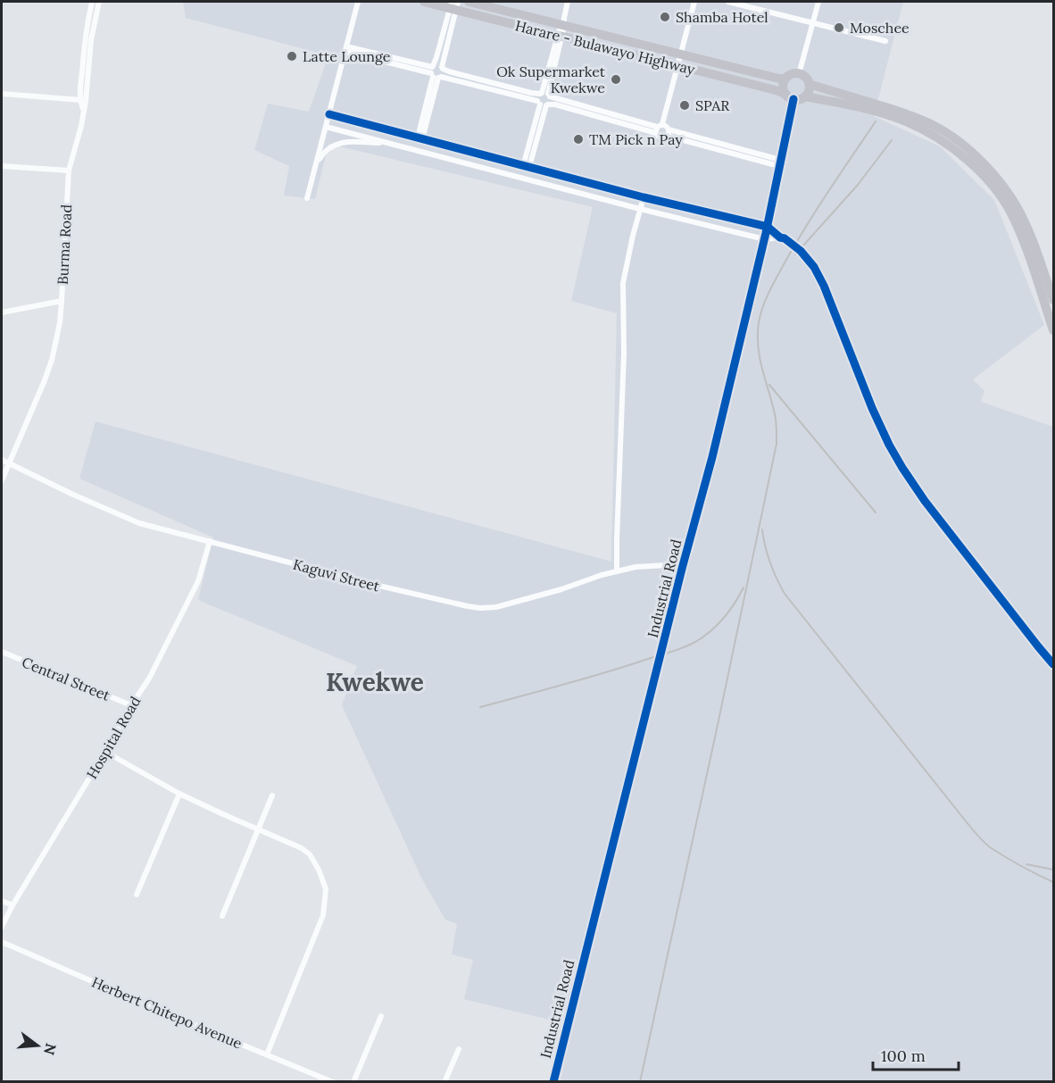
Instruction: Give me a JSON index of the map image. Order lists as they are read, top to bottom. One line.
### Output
{"streets":{"highway":["Harare - Bulawayo Highway"],"street":["Burma Road","Kaguvi Street","Industrial Road","Central Street","Hospital Road","Herbert Chitepo Avenue"]},"crossings":[["Harare - Bulawayo Highway","Industrial Road"],["Burma Road","Kaguvi Street"],["Kaguvi Street","Industrial Road"],["Kaguvi Street","Hospital Road"],["Central Street","Hospital Road"]],"districts":["Kwekwe"],"places":["Shamba Hotel","Moschee","Latte Lounge","Ok Supermarket Kwekwe","SPAR","TM Pick n Pay"],"scale_bar":"100 m","north":"right"}
